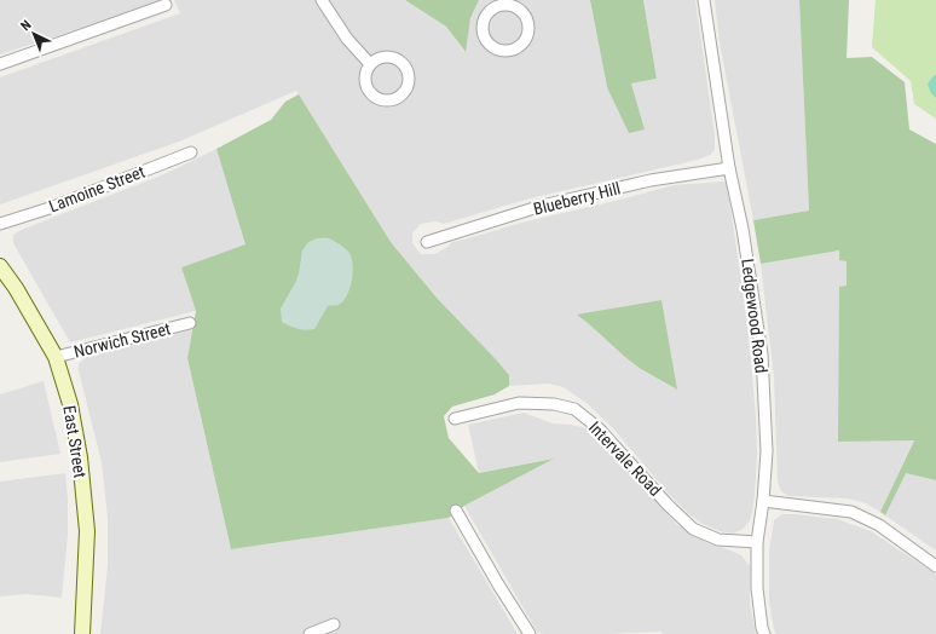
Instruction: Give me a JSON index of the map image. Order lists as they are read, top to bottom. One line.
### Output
{"streets":{"main road":["East Street"],"street":["Lamoine Street","Blueberry Hill","Ledgewood Road","Norwich Street","Intervale Road"]},"crossings":[["Blueberry Hill","Ledgewood Road"],["Ledgewood Road","Intervale Road"],["Norwich Street","East Street"]],"north":"top left"}
